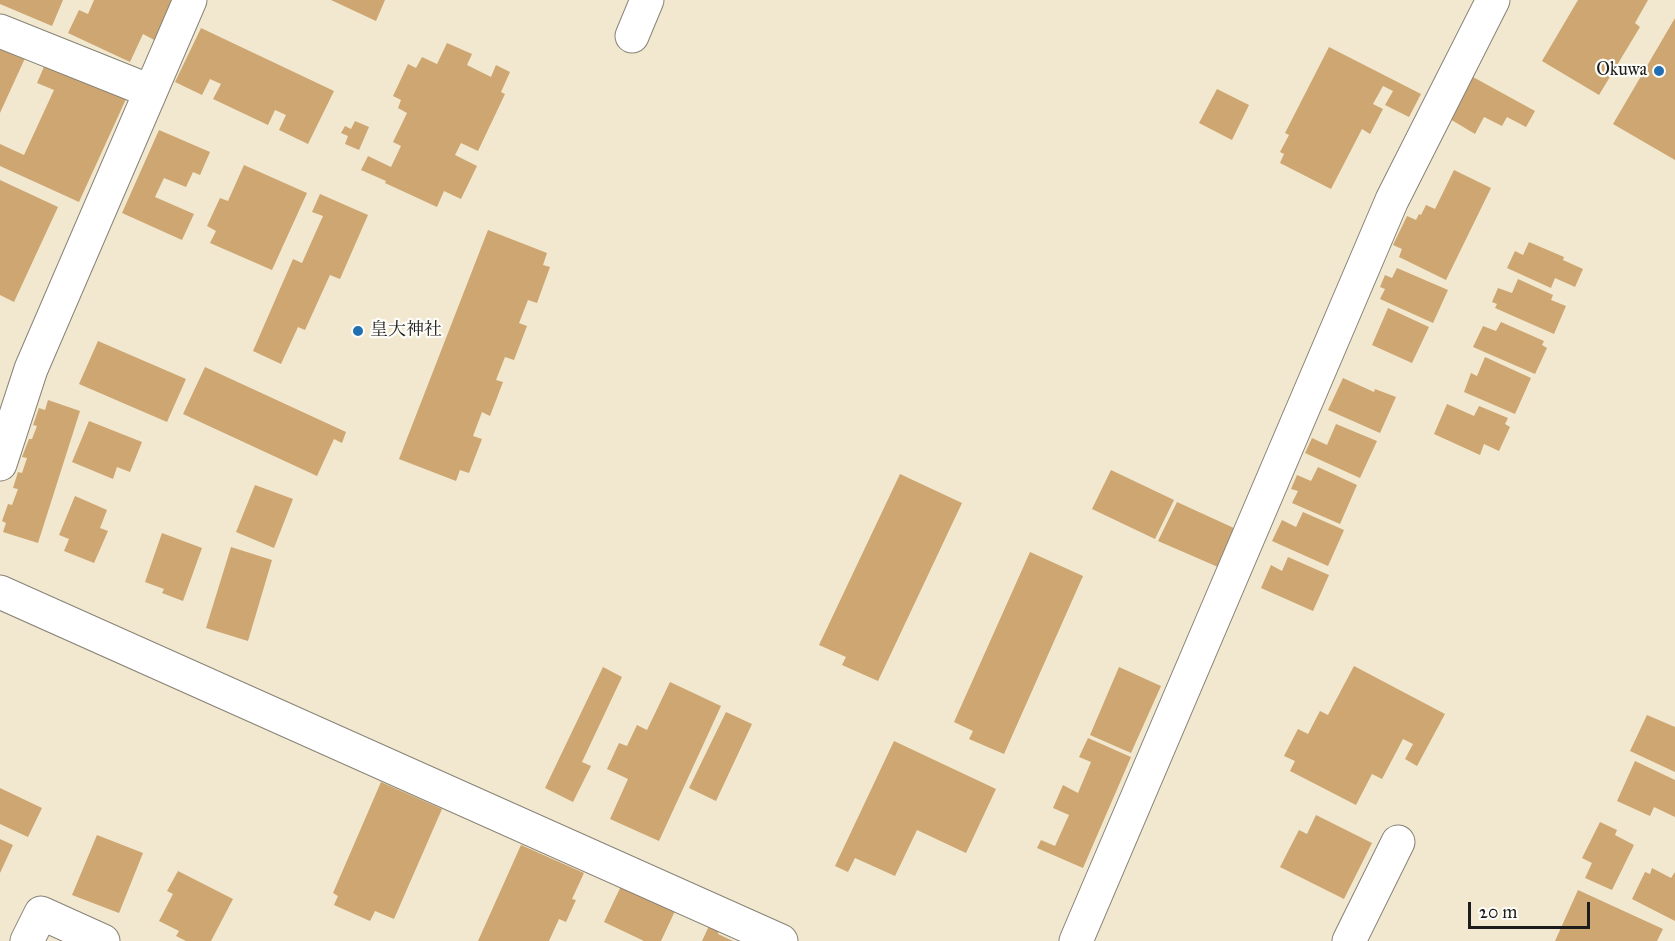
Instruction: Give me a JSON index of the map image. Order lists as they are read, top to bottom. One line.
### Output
{"places":["Okuwa","皇大神社"],"scale_bar":"20 m"}
